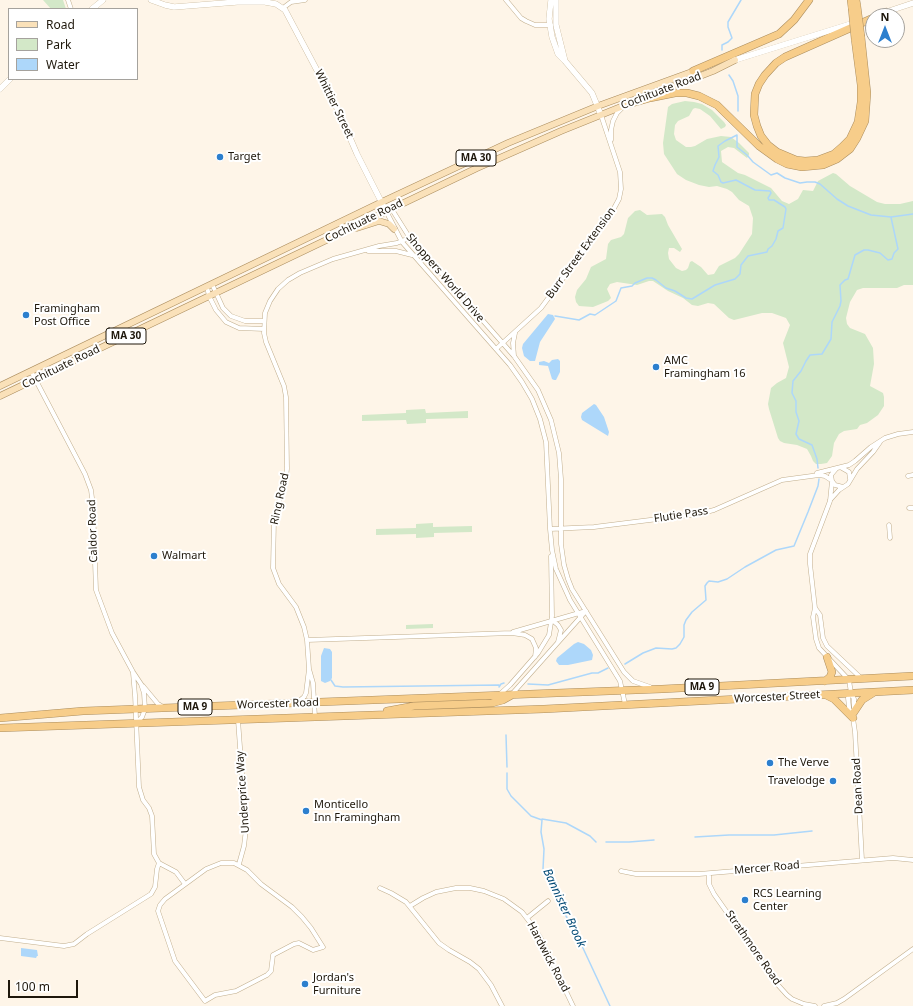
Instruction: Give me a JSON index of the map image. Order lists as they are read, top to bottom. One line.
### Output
{"streets":{"highway":["MA 9","Worcester Street","Worcester Road"],"main road":["Cochituate Road","MA 30"],"street":["Whittier Street","Burr Street Extension","Shoppers World Drive","Ring Road","Flutie Pass","Caldor Road","Dean Road","Underprice Way","Mercer Road","Strathmore Road","Hardwick Road"]},"crossings":[["Cochituate Road","Whittier Street"],["Cochituate Road","Burr Street Extension"],["Cochituate Road","Shoppers World Drive"],["Cochituate Road","Caldor Road"],["Whittier Street","Shoppers World Drive"],["Burr Street Extension","Shoppers World Drive"],["Shoppers World Drive","Ring Road"],["Shoppers World Drive","Flutie Pass"],["Shoppers World Drive","Worcester Street"],["Shoppers World Drive","Worcester Road"],["Ring Road","Worcester Road"],["Caldor Road","Worcester Road"],["Worcester Street","Worcester Road"],["Worcester Street","Dean Road"],["Worcester Road","Underprice Way"],["Dean Road","Mercer Road"],["Mercer Road","Strathmore Road"]],"water":["Bannister Brook"],"places":["Target","Framingham Post Office","AMC Framingham 16","Walmart","The Verve","Travelodge","Monticello Inn Framingham","RCS Learning Center","Jordan's Furniture"],"legend":["Road","Park","Water"],"scale_bar":"100 m","north":"top"}
